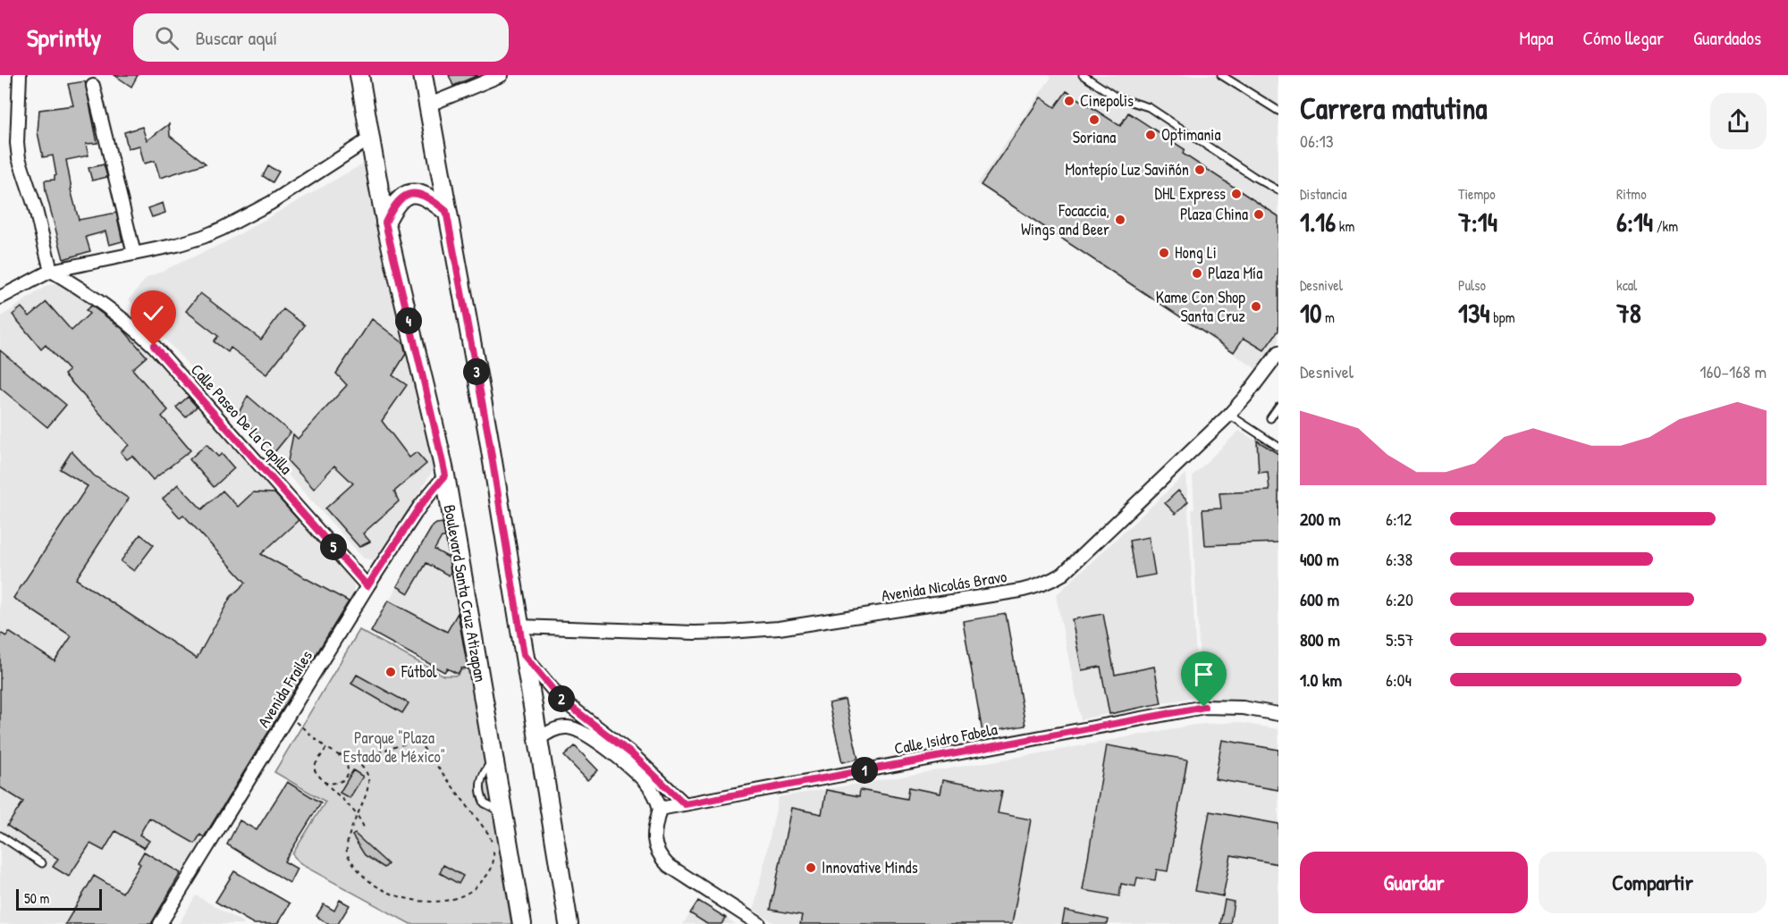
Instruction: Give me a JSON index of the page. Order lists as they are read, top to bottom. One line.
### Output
{"streets":{"main road":["Boulevard Santa Cruz Atizapan"],"street":["Calle Paseo De La Capilla","Avenida Nicolás Bravo","Avenida Frailes","Calle Isidro Fabela"]},"crossings":[["Calle Paseo De La Capilla","Avenida Frailes"],["Boulevard Santa Cruz Atizapan","Avenida Frailes"]],"parks":["Parque \"Plaza Estado de México\""],"places":["Cinepolis","Soriana","Optimania","Montepío Luz Saviñón","DHL Express","Plaza China","Focaccia, Wings and Beer","Hong Li","Plaza Mía","Kame Con Shop Santa Cruz","Fútbol","Innovative Minds"],"scale_bar":"50 m","page":{"header":"Sprintly","search":"Buscar aquí","nav":["Mapa","Cómo llegar","Guardados"],"heading":["Carrera matutina","06:13"],"stats":[["Distancia","1.16 km"],["Tiempo","7:14"],["Ritmo","6:14 /km"],["Desnivel","10 m"],["Pulso","134 bpm"],["kcal","78"]],"pins":["4","3","5","2","1"],"chart":["Desnivel","160–168 m"],"list":[{"name":"200 m","note":"6:12"},{"name":"400 m","note":"6:38"},{"name":"600 m","note":"6:20"},{"name":"800 m","note":"5:57"},{"name":"1.0 km","note":"6:04"}],"buttons":["Guardar","Compartir"],"scale":"50 m"}}
